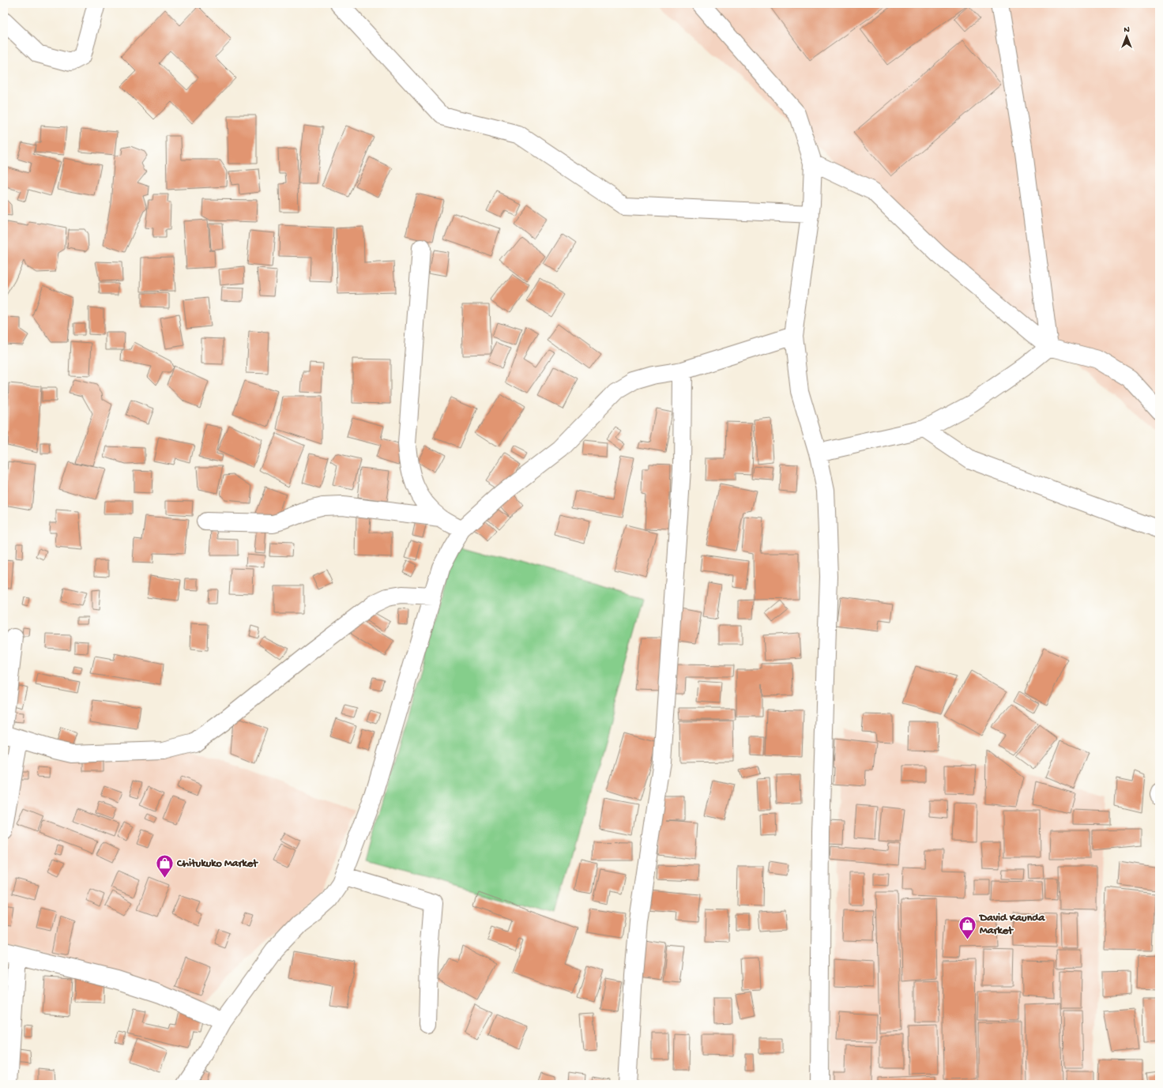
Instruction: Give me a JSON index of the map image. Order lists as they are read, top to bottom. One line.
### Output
{"places":{"shop":["Chitukuko Market","David Kaunda Market"]},"north":"top"}
